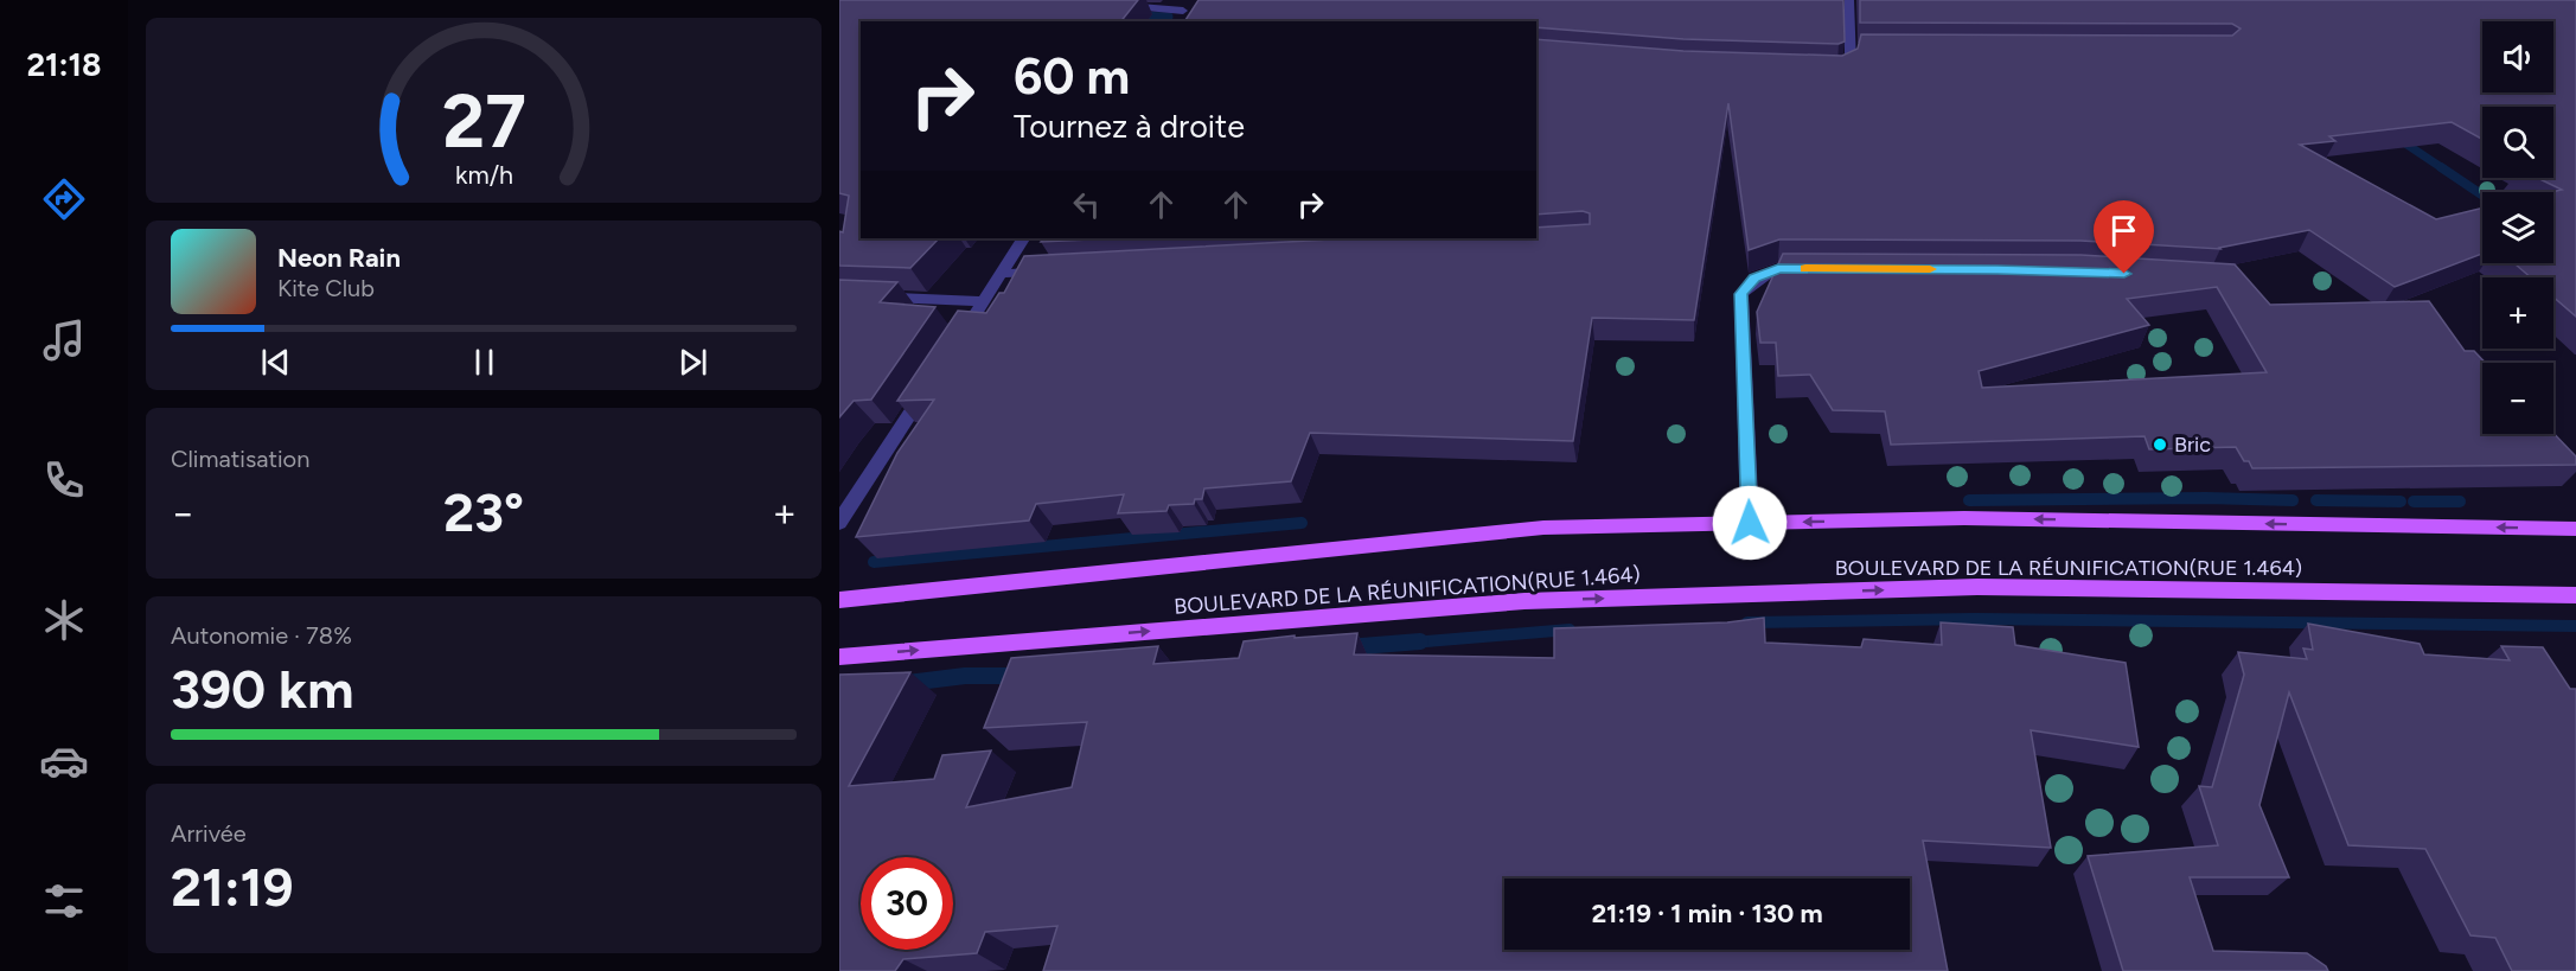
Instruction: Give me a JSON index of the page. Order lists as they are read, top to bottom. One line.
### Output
{"streets":{"main road":["BOULEVARD DE LA RÉUNIFICATION(RUE 1.464)"]},"places":["Bric"],"page":{"tabs":"21:18","map_buttons":["+","−"],"turn":["60 m","Tournez à droite"],"song":["Neon Rain","Kite Club"],"tile":["Climatisation",["Autonomie · 78%","390 km"],["Arrivée","21:19"]],"heat":["−","23°","+"],"limit":"30","trip":"21:19 · 1 min · 130 m","gauge":["27","km/h"]}}
